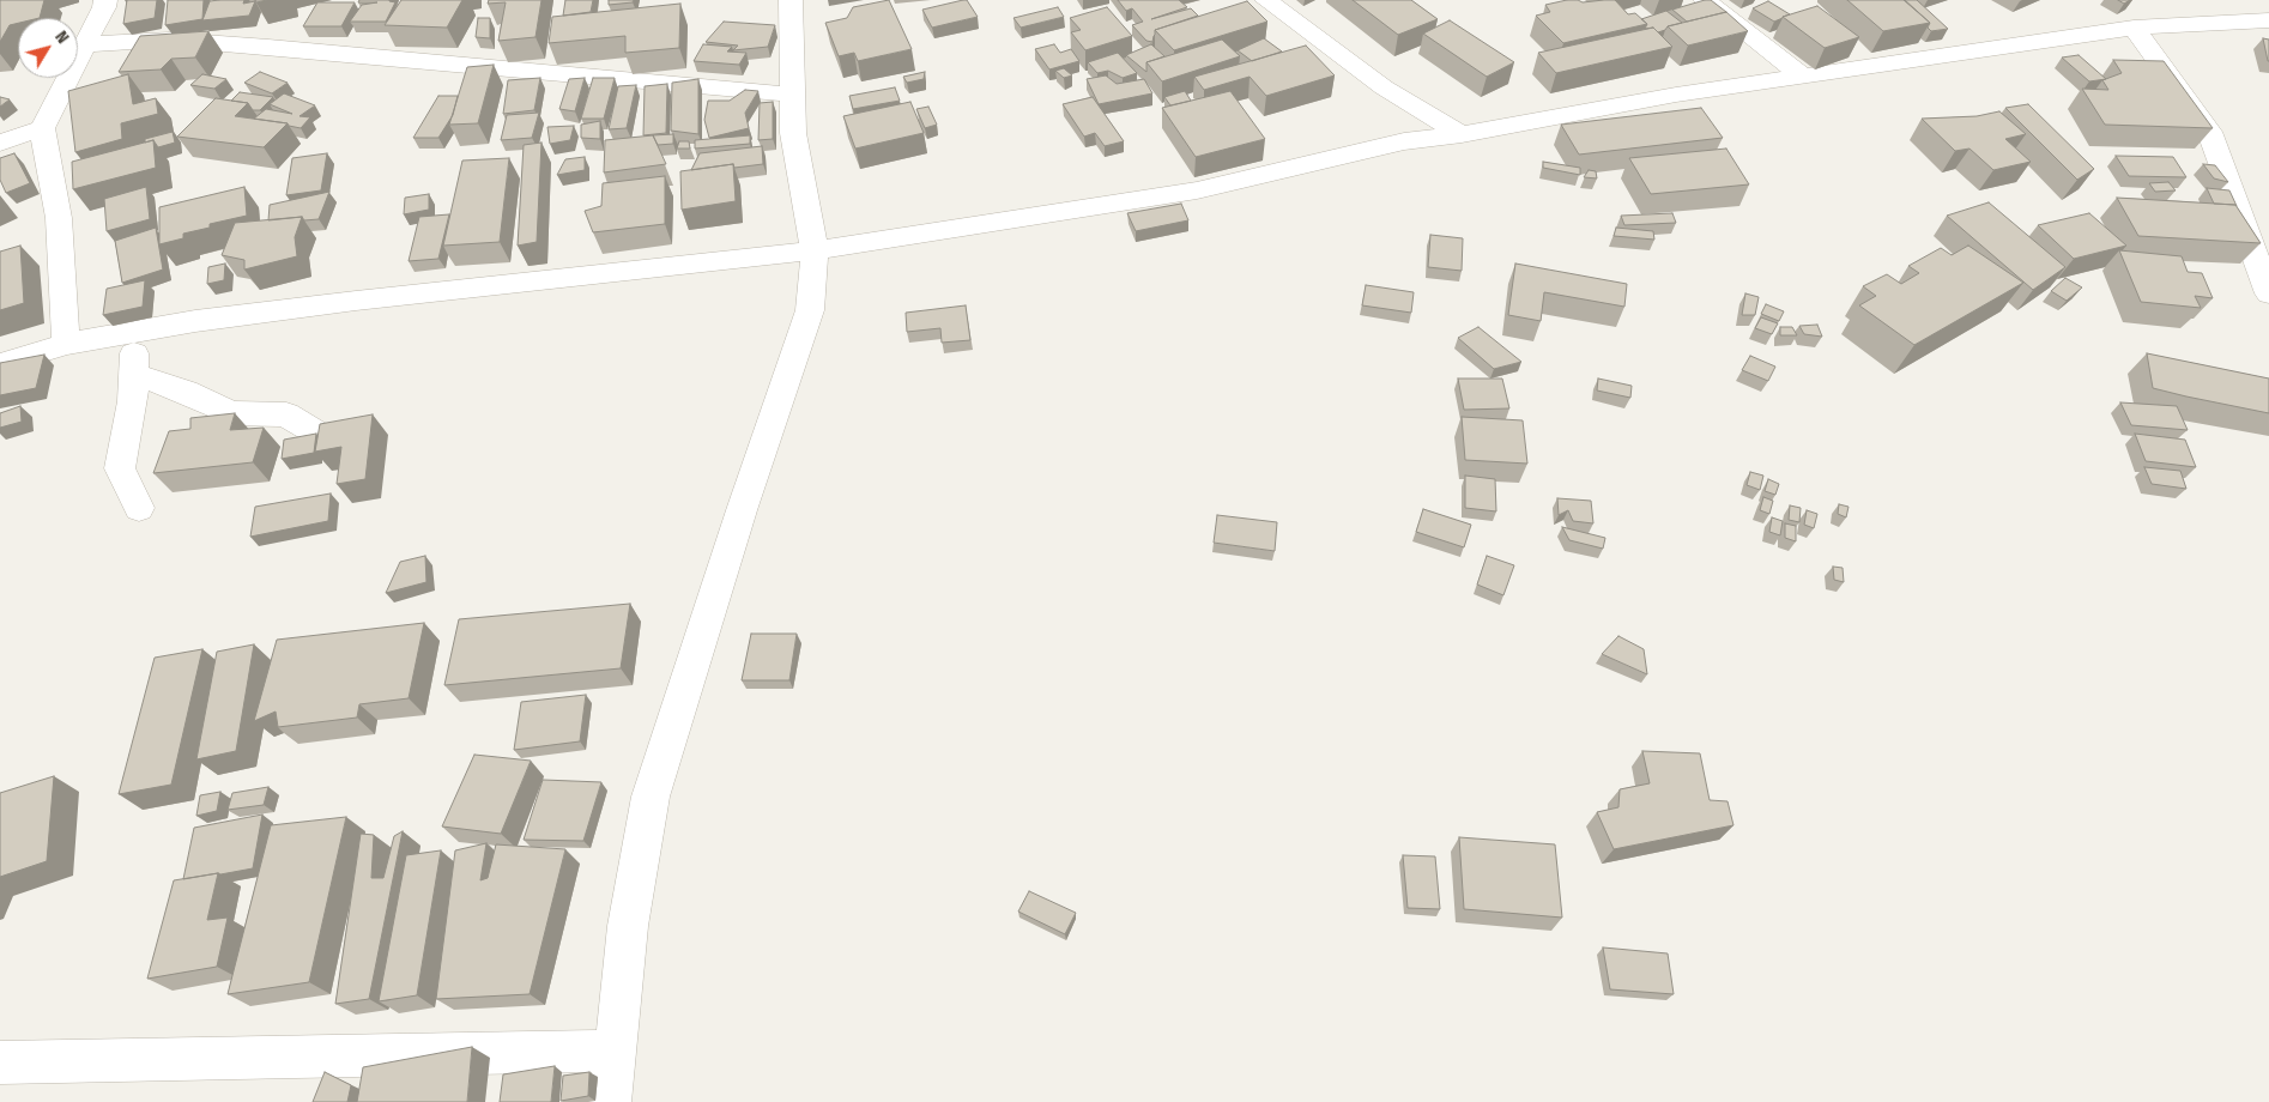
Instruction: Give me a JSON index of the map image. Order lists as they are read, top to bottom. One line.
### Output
{"north":"top right"}
